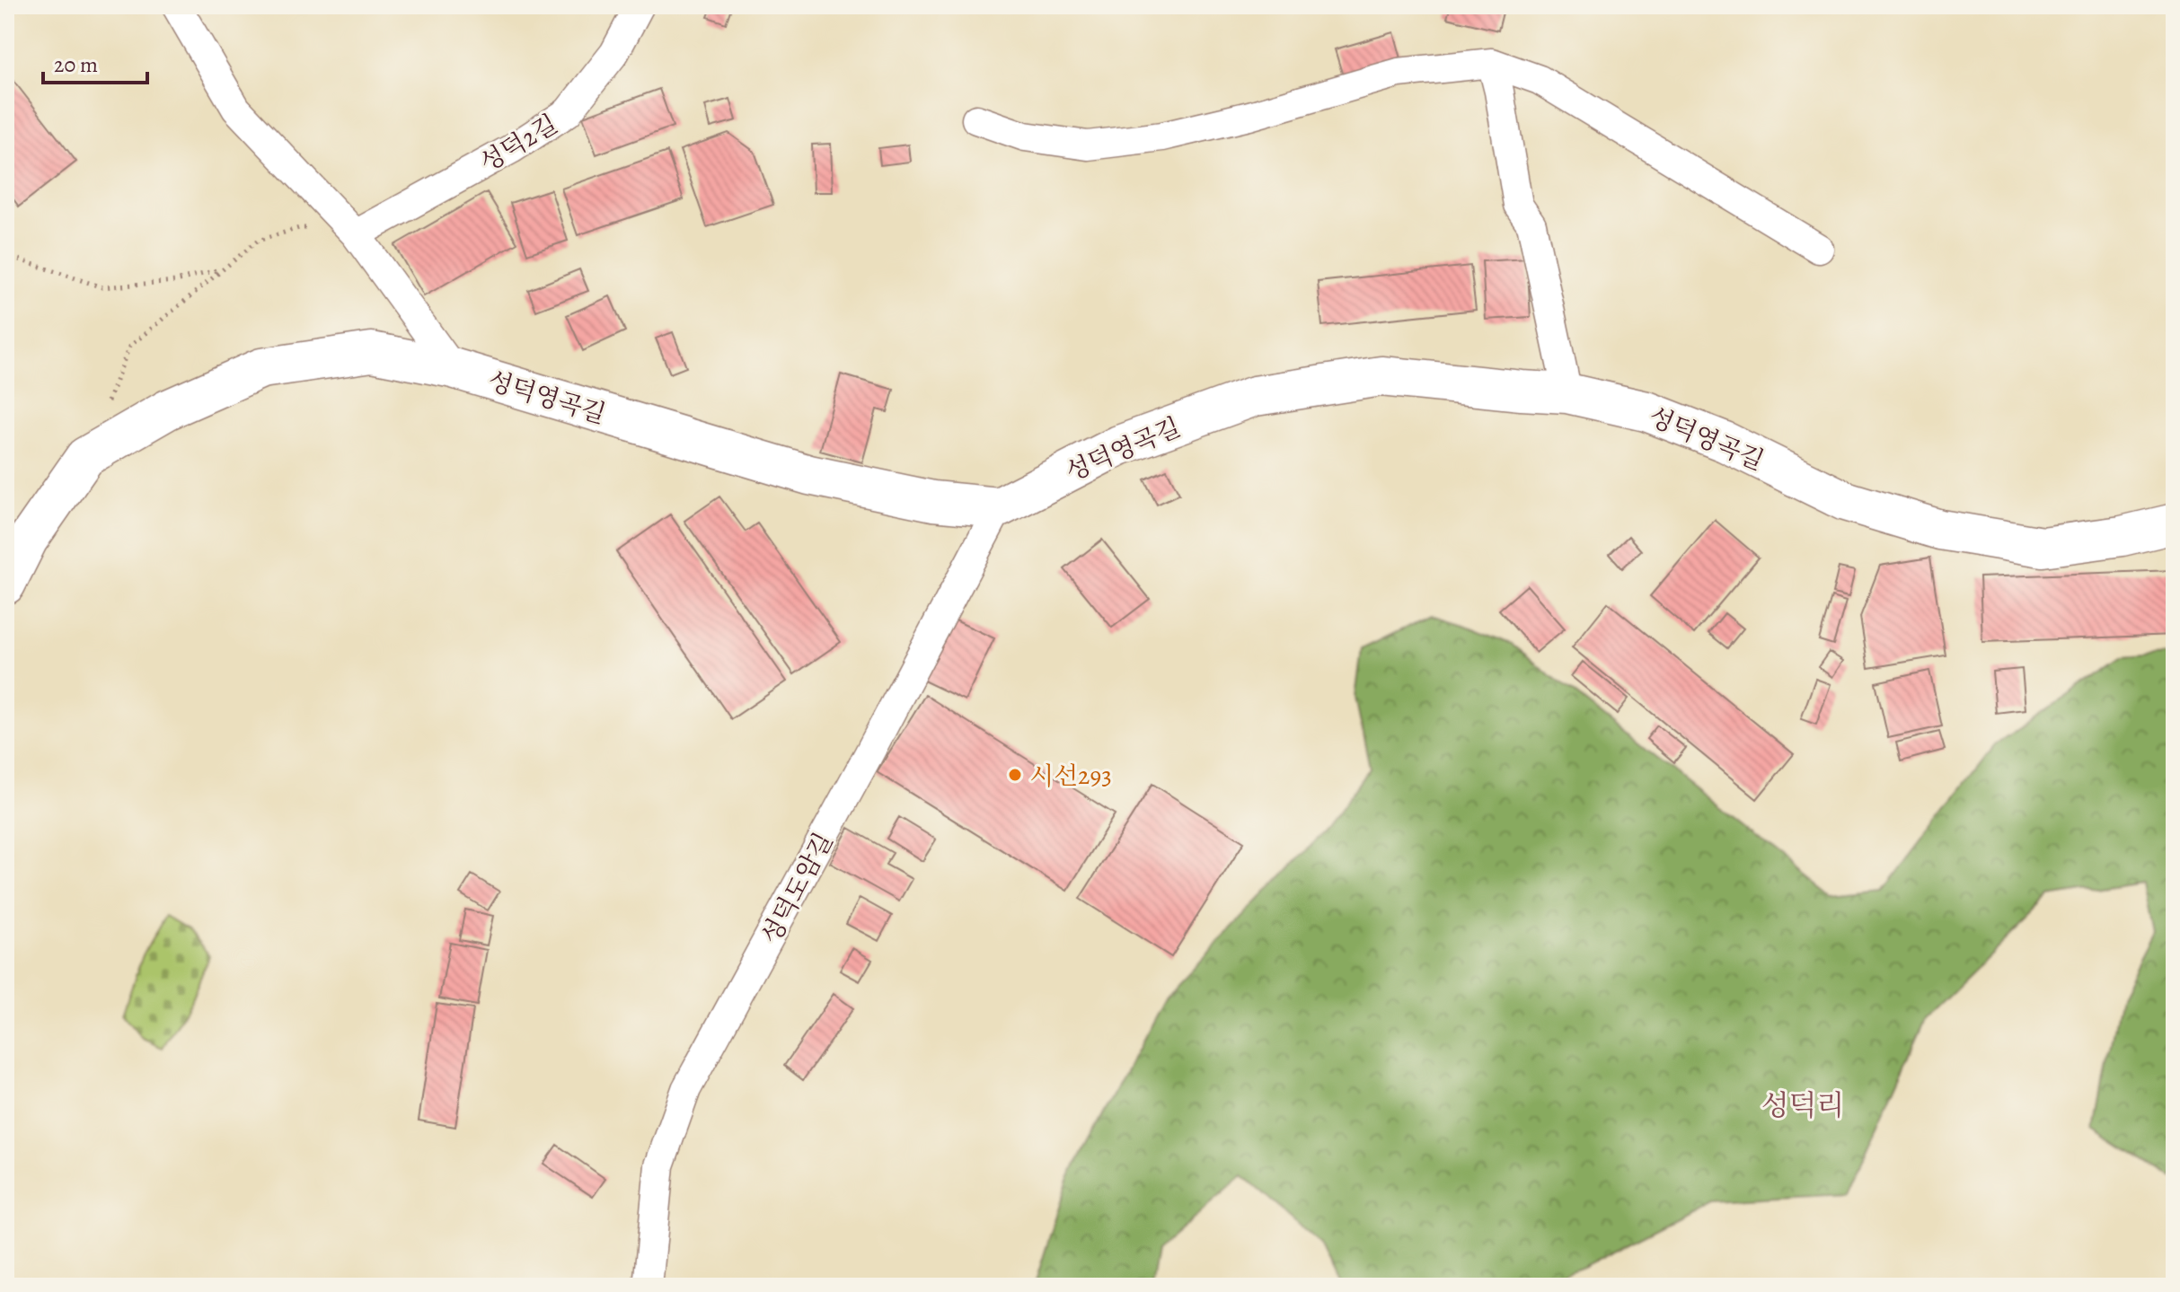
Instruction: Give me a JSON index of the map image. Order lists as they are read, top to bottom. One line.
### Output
{"streets":{"main road":["성덕영곡길"],"street":["성덕2길","성덕도암길"]},"crossings":[["성덕영곡길","성덕도암길"]],"districts":["성덕리"],"places":["시선293"],"scale_bar":"20 m"}
